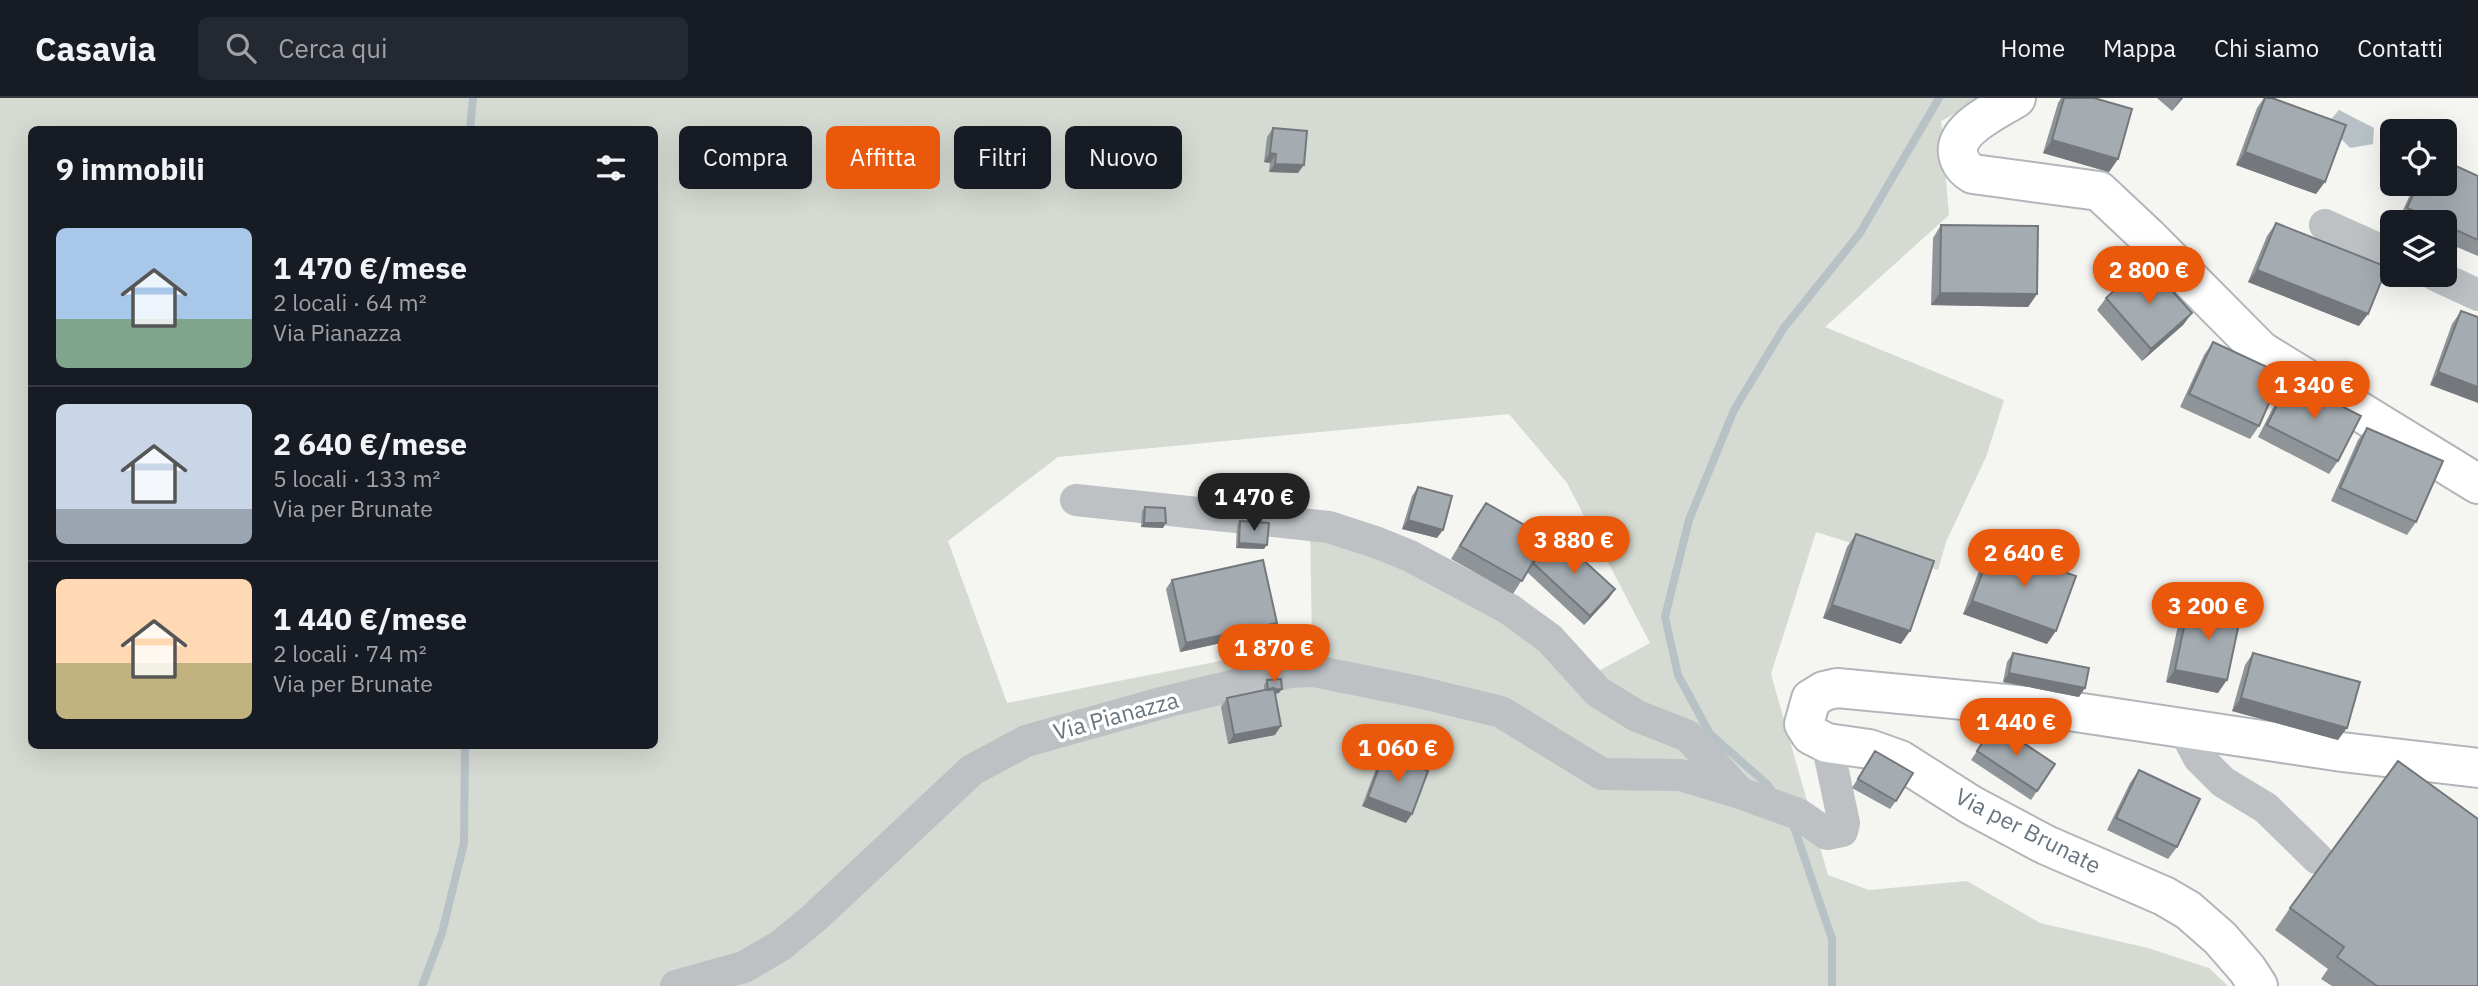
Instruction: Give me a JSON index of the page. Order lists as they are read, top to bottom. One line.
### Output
{"streets":{"street":["Via Pianazza","Via per Brunate"]},"crossings":[["Via Pianazza","Via per Brunate"]],"page":{"header":"Casavia","search":"Cerca qui","nav":["Home","Mappa","Chi siamo","Contatti"],"chip":["Compra","Affitta","Filtri","Nuovo"],"heading":"9 immobili","list":[{"name":"1 470 €/mese","note":"2 locali · 64 m² · Via Pianazza"},{"name":"2 640 €/mese","note":"5 locali · 133 m² · Via per Brunate"},{"name":"1 440 €/mese","note":"2 locali · 74 m² · Via per Brunate"}],"price":["2 800 €","1 340 €","1 470 €","3 880 €","2 640 €","3 200 €","1 870 €","1 440 €","1 060 €"]}}
